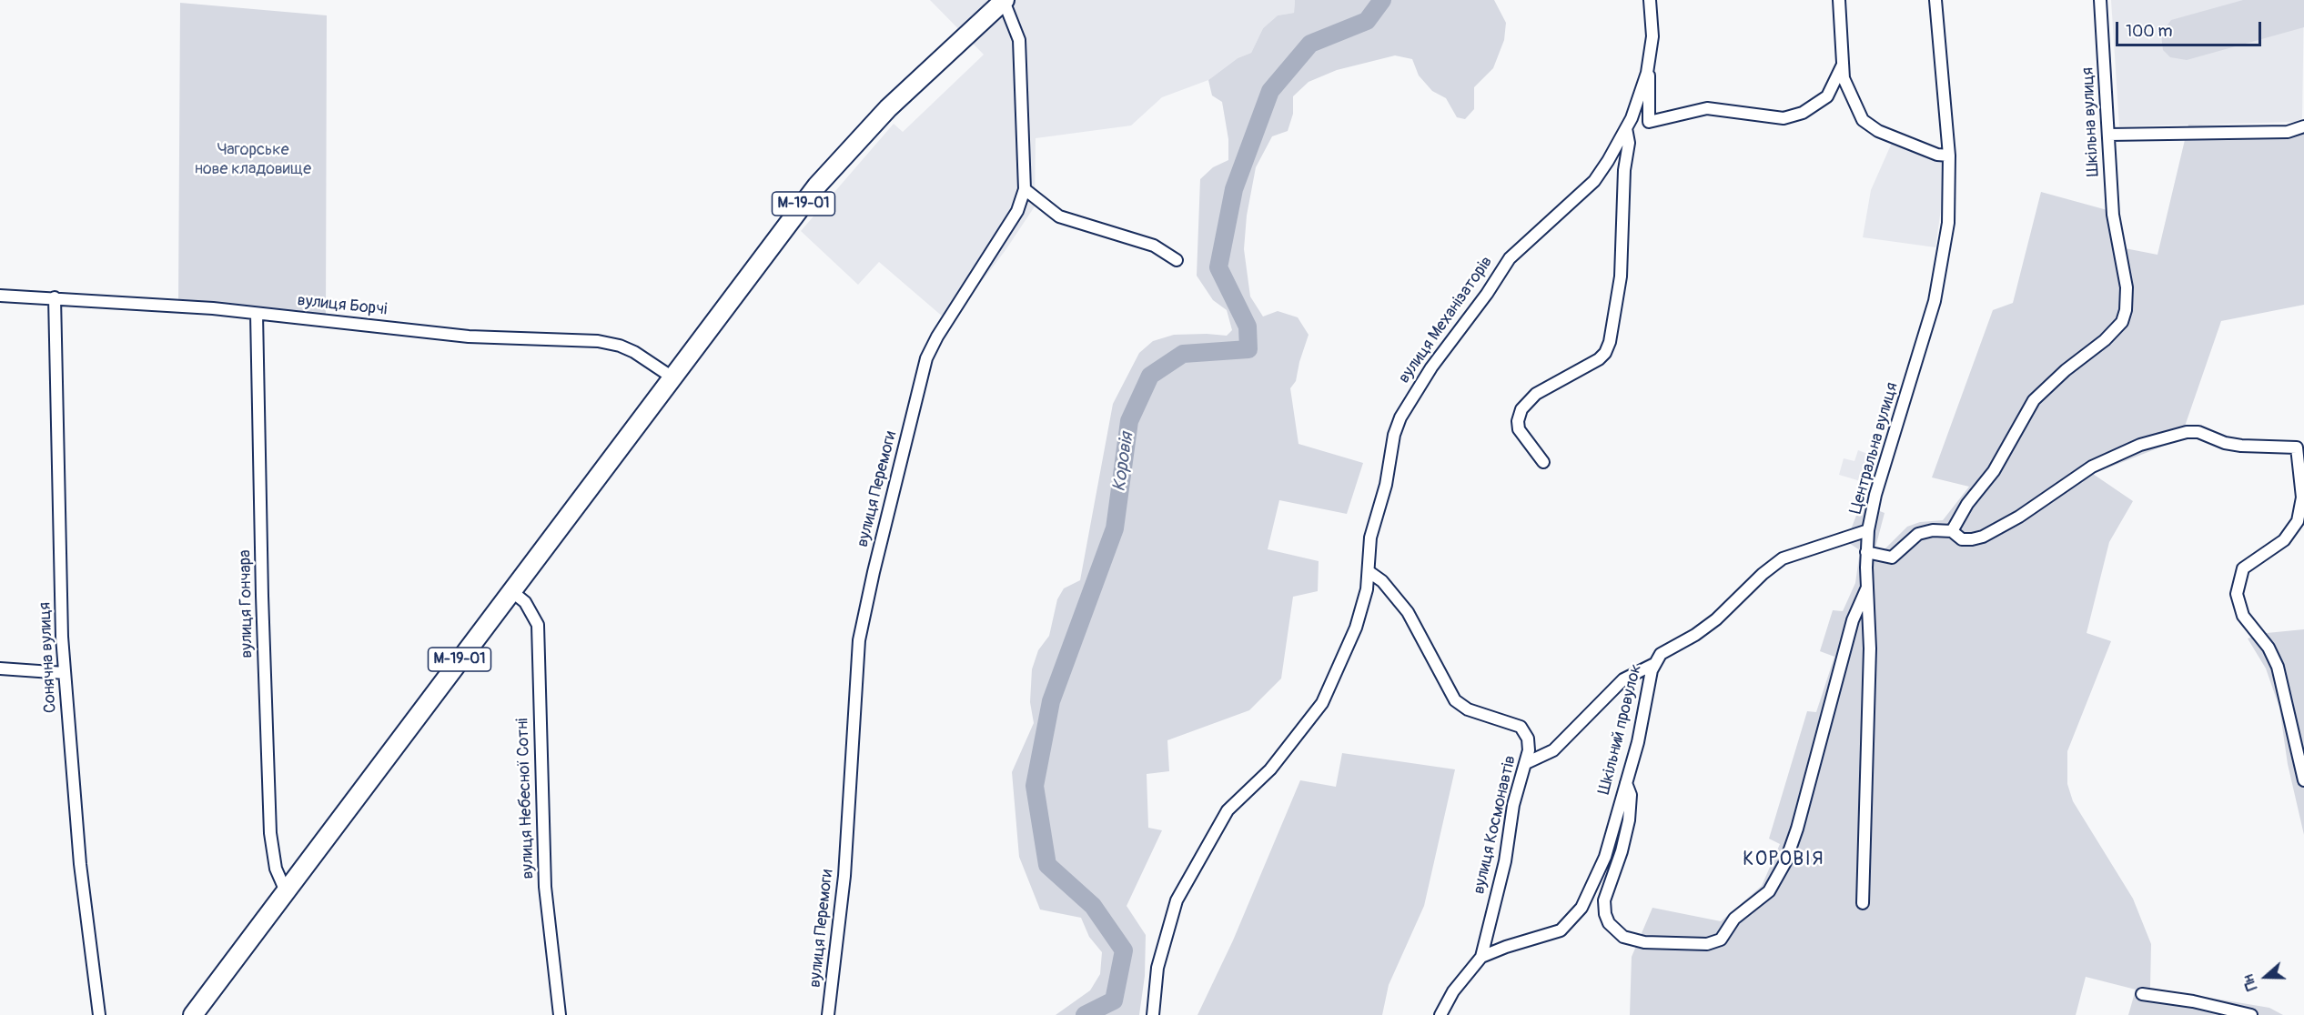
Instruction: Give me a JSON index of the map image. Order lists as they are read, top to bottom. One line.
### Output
{"streets":{"main road":["М-19-01"],"street":["Шкільна вулиця","вулиця Борчі","вулиця Механізаторів","Центральна вулиця","вулиця Перемоги","вулиця Гончара","Сонячна вулиця","Шкільний провулок","вулиця Небесної Сотні","вулиця Космонавтів"]},"crossings":[["М-19-01","вулиця Борчі"],["М-19-01","вулиця Перемоги"],["М-19-01","вулиця Гончара"],["М-19-01","вулиця Небесної Сотні"],["вулиця Борчі","вулиця Гончара"],["вулиця Борчі","Сонячна вулиця"],["вулиця Механізаторів","вулиця Космонавтів"],["Центральна вулиця","Шкільний провулок"],["Шкільний провулок","вулиця Космонавтів"]],"districts":["КОРОВІЯ"],"water":["Коровія"],"parks":["Чагорське нове кладовище"],"scale_bar":"100 m","north":"left"}
